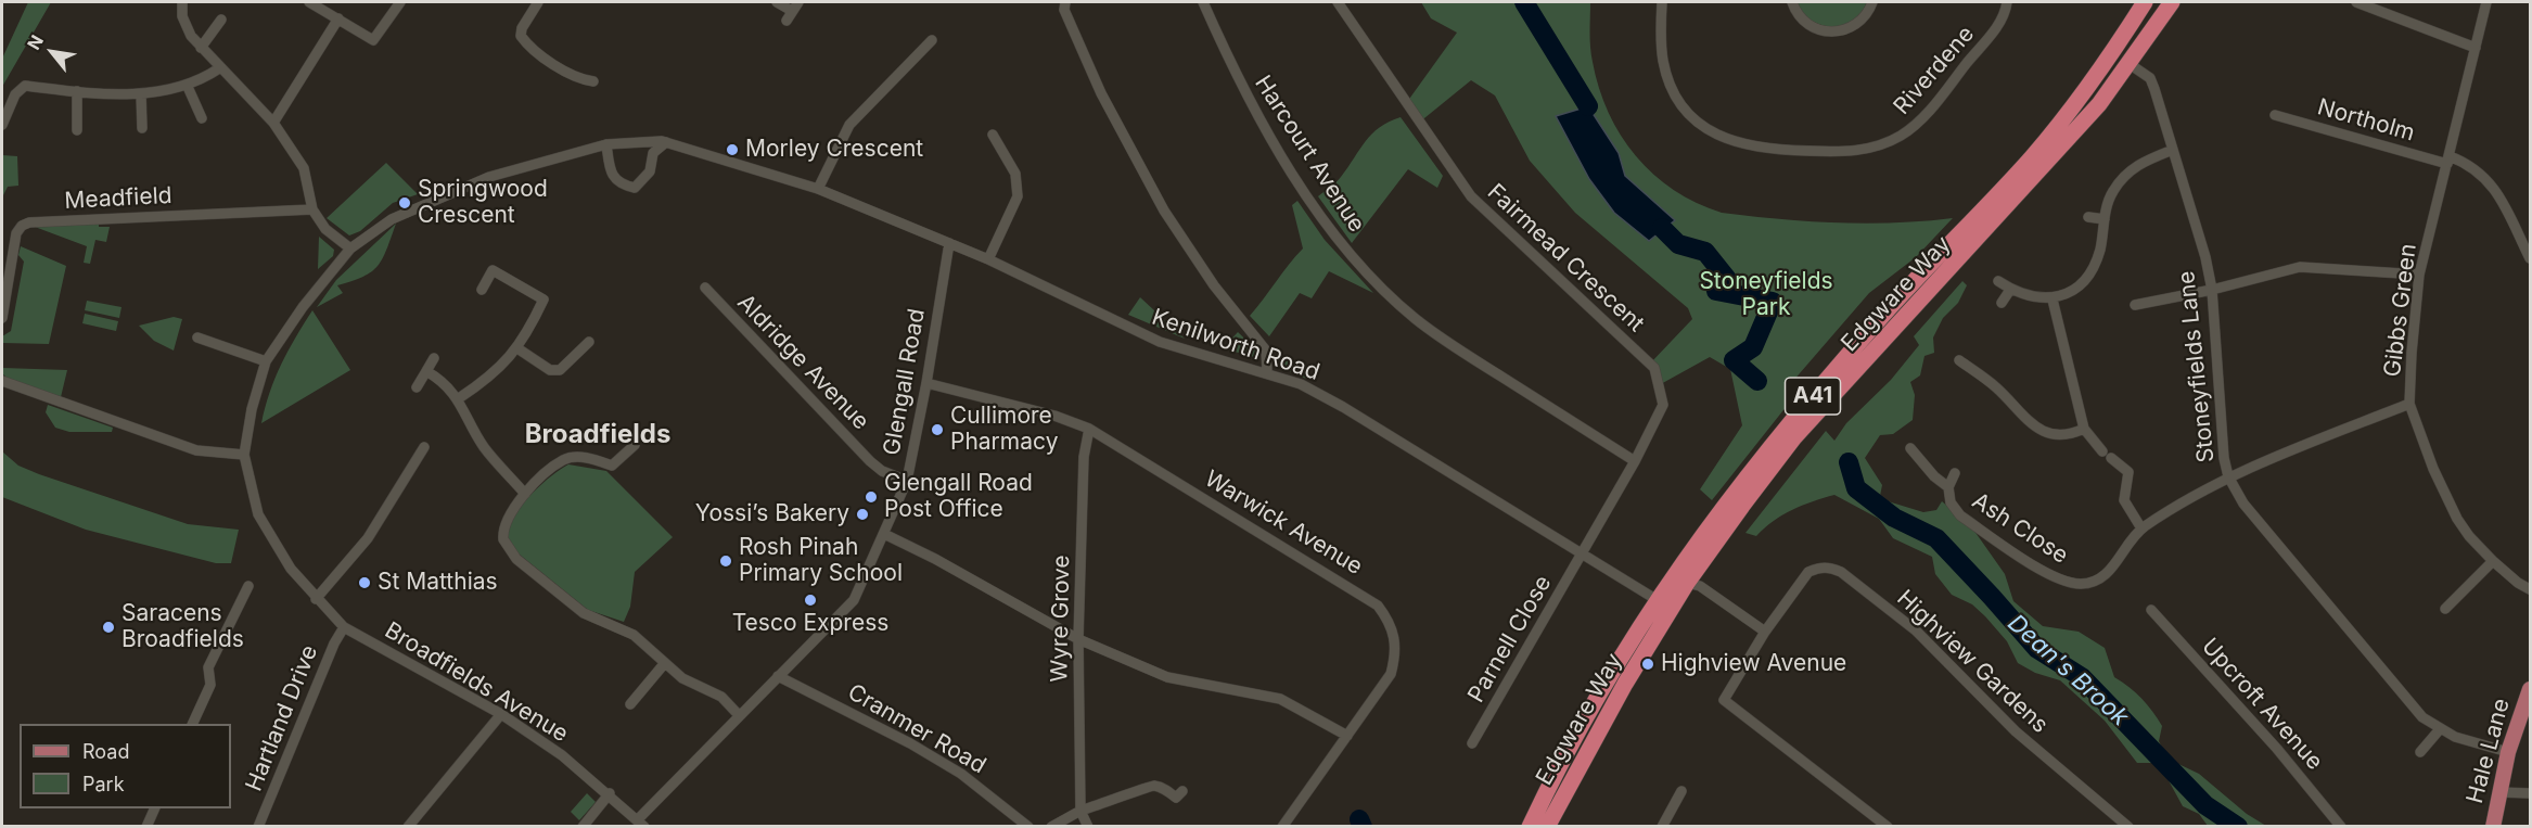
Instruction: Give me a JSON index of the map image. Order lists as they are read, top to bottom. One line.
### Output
{"streets":{"highway":["Edgware Way","A41"],"main road":["Hale Lane"],"street":["Riverdene","Northolm","Harcourt Avenue","Meadfield","Fairmead Crescent","Gibbs Green","Kenilworth Road","Aldridge Avenue","Stoneyfields Lane","Glengall Road","Warwick Avenue","Ash Close","Wyre Grove","Parnell Close","Highview Gardens","Broadfields Avenue","Upcroft Avenue","Hartland Drive","Cranmer Road"]},"crossings":[["Northolm","Gibbs Green"],["Harcourt Avenue","Fairmead Crescent"],["Fairmead Crescent","Kenilworth Road"],["Fairmead Crescent","Parnell Close"],["Edgware Way","Kenilworth Road"],["Edgware Way","Stoneyfields Lane"],["Gibbs Green","Ash Close"],["Kenilworth Road","Glengall Road"],["Kenilworth Road","Parnell Close"],["Aldridge Avenue","Glengall Road"],["Stoneyfields Lane","Ash Close"],["Stoneyfields Lane","Hale Lane"],["Glengall Road","Warwick Avenue"],["Glengall Road","Broadfields Avenue"],["Glengall Road","Cranmer Road"],["Warwick Avenue","Wyre Grove"],["Broadfields Avenue","Hartland Drive"]],"districts":["Broadfields"],"water":["Dean's Brook"],"parks":["Stoneyfields Park"],"places":["Morley Crescent","Springwood Crescent","Cullimore Pharmacy","Glengall Road Post Office","Yossi’s Bakery","Rosh Pinah Primary School","St Matthias","Tesco Express","Saracens Broadfields","Highview Avenue"],"legend":["Road","Park"],"north":"top left"}
